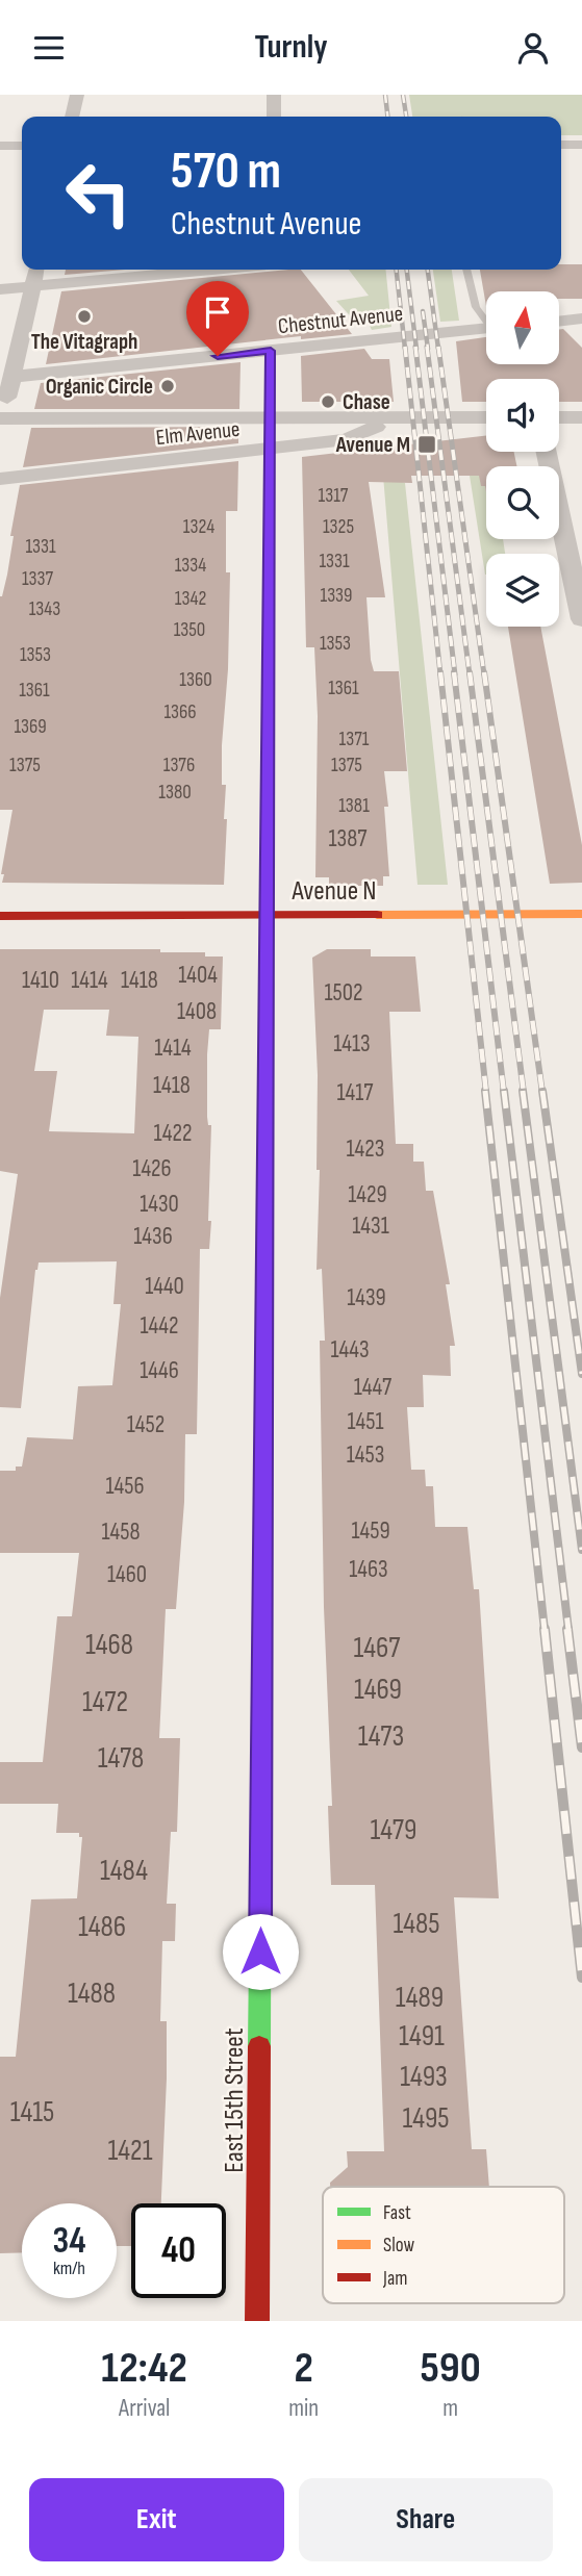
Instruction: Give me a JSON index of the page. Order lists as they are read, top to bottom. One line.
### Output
{"streets":{"street":["Chestnut Avenue","Elm Avenue","Avenue N","East 15th Street"]},"crossings":[["Chestnut Avenue","East 15th Street"],["Elm Avenue","East 15th Street"],["Avenue N","East 15th Street"]],"places":{"other":["The Vitagraph","Organic Circle","Chase"],"transit":["Avenue M"]},"house_numbers":["1317","1324","1325","1331","1331","1334","1337","1339","1342","1343","1350","1353","1353","1360","1361","1361","1366","1369","1371","1375","1376","1375","1380","1381","1387","1404","1410","1414","1418","1502","1408","1413","1414","1418","1417","1422","1423","1426","1429","1430","1431","1436","1440","1439","1442","1443","1446","1447","1451","1452","1453","1456","1459","1458","1463","1460","1468","1467","1469","1472","1473","1478","1479","1484","1485","1486","1488","1489","1491","1493","1415","1495","1421"],"legend":["Fast","Slow","Jam"],"north":"top","page":{"header":"Turnly","turn":["570 m","Chestnut Avenue"],"speed":"34 km/h","limit":"40","eta":["12:42","Arrival","2","min","590","m"],"buttons":["Exit","Share"]}}
